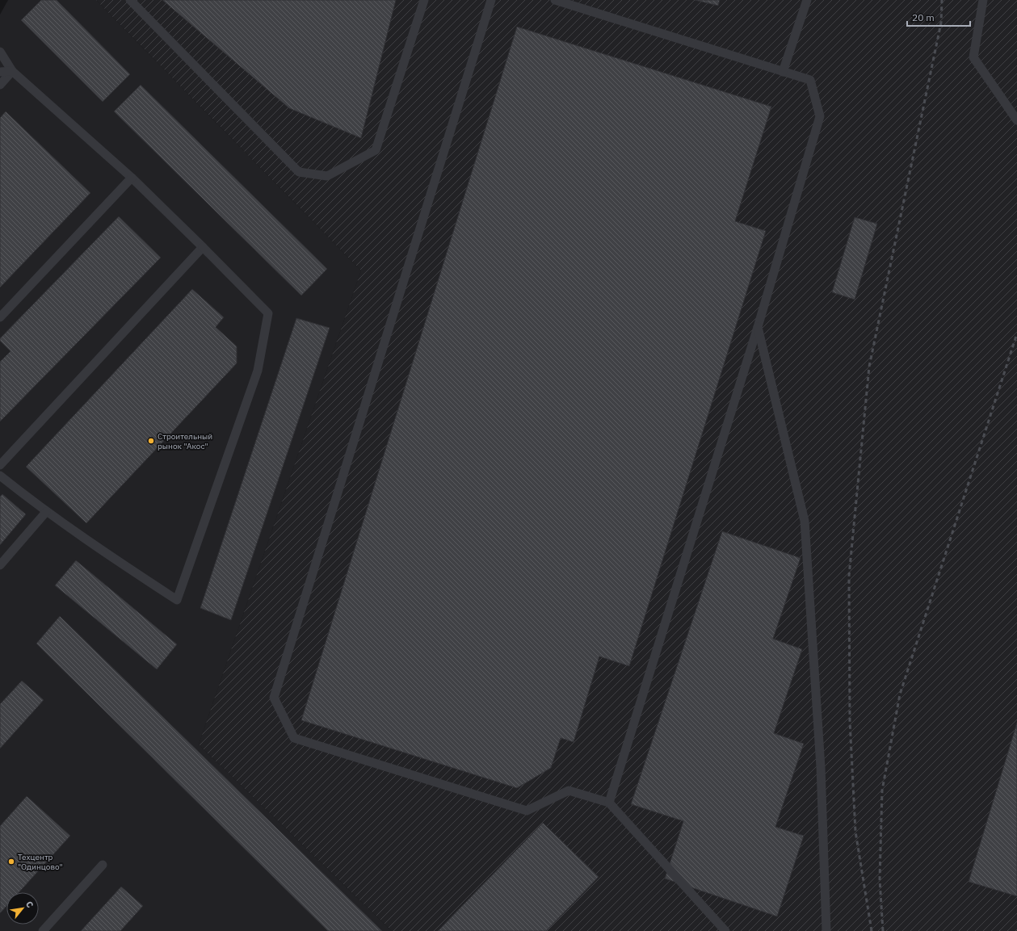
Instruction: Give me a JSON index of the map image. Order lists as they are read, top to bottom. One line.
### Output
{"places":["Строительный рынок \"Акос\"","Техцентр \"Одинцово\""],"scale_bar":"20 m","north":"top right"}
